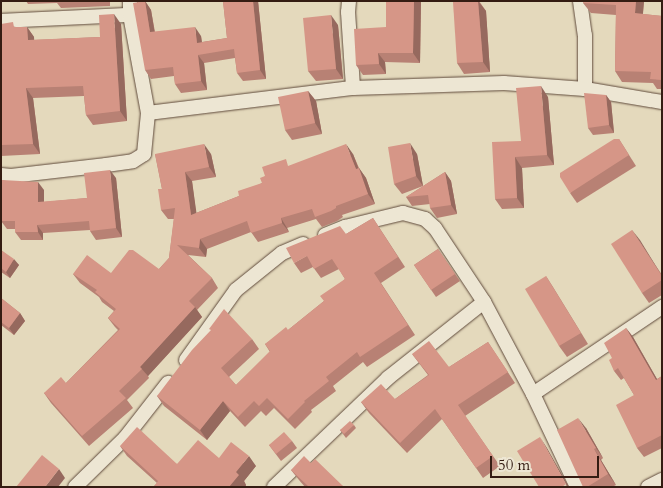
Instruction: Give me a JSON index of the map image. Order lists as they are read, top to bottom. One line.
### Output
{"scale_bar":"50 m"}
